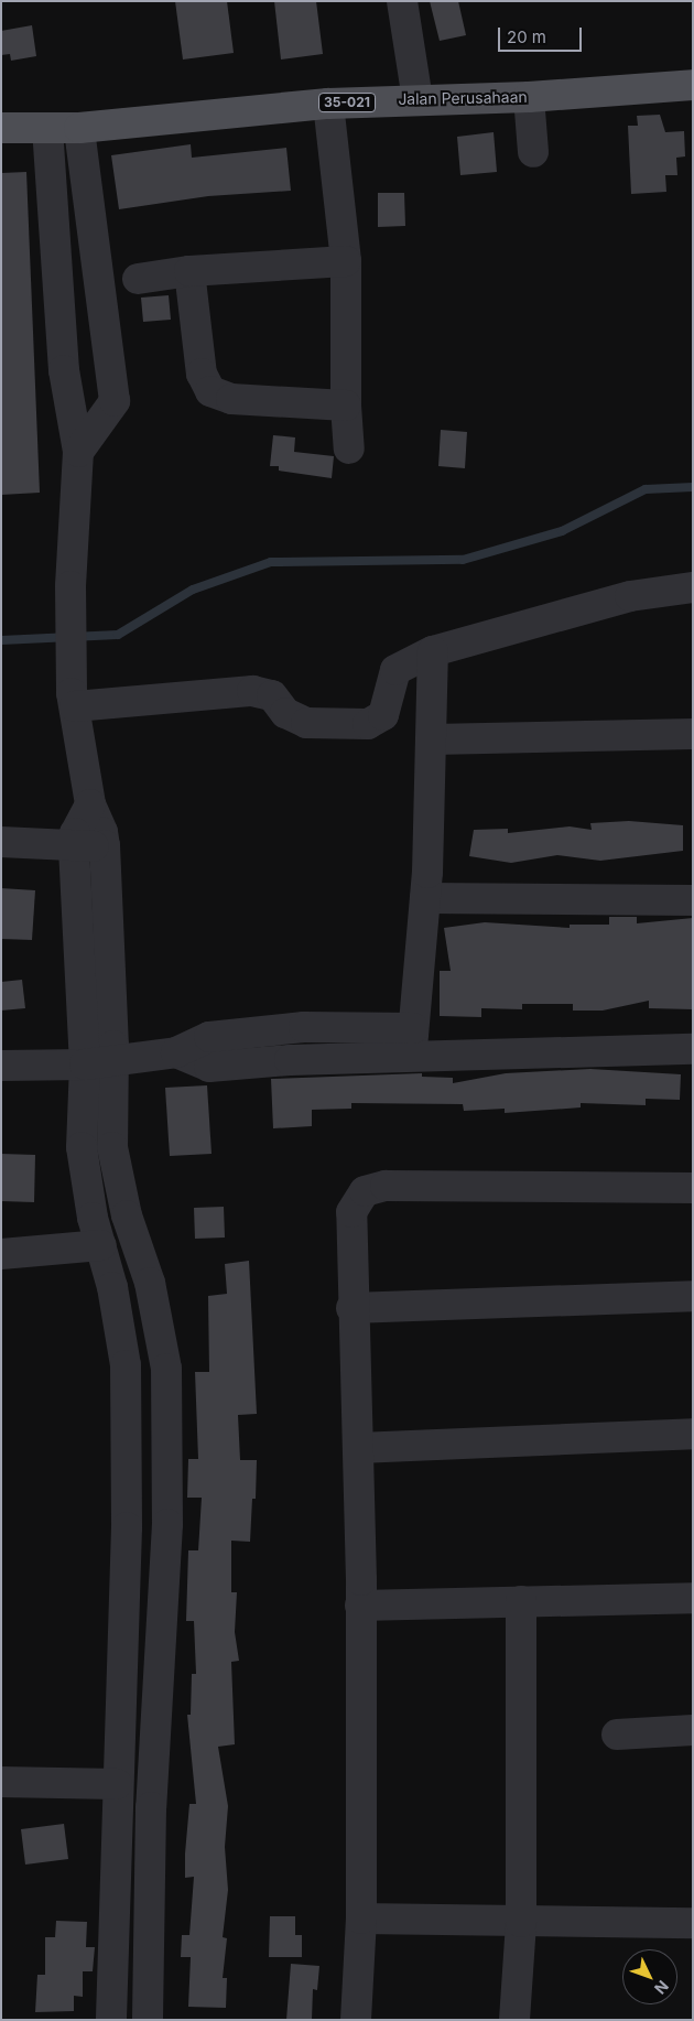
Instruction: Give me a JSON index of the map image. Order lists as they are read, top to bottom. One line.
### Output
{"streets":{"main road":["Jalan Perusahaan","35-021"]},"scale_bar":"20 m","north":"bottom right"}
